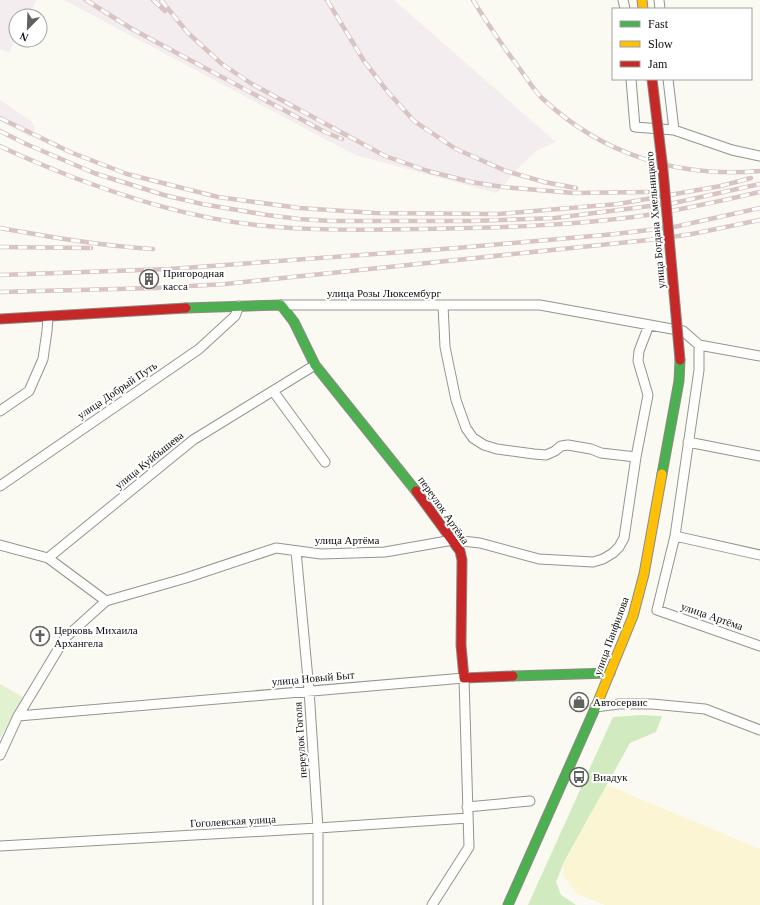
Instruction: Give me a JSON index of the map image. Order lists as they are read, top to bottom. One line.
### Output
{"streets":{"main road":["улица Богдана Хмельницкого","улица Розы Люксембург","переулок Артёма","улица Панфилова","улица Новый Быт"],"street":["улица Добрый Путь","улица Куйбышева","улица Артёма","переулок Гоголя","Гоголевская улица"]},"crossings":[["улица Богдана Хмельницкого","улица Панфилова"],["улица Розы Люксембург","улица Добрый Путь"],["улица Розы Люксембург","переулок Артёма"],["улица Куйбышева","переулок Артёма"],["переулок Артёма","улица Артёма"],["переулок Артёма","улица Новый Быт"],["переулок Артёма","Гоголевская улица"],["улица Артёма","переулок Гоголя"],["улица Панфилова","улица Новый Быт"],["улица Новый Быт","переулок Гоголя"],["переулок Гоголя","Гоголевская улица"]],"places":{"building":["Пригородная касса"],"church":["Церковь Михаила Архангела"],"shop":["Автосервис"],"bus stop":["Виадук"]},"legend":["Fast","Slow","Jam"],"north":"bottom left"}
